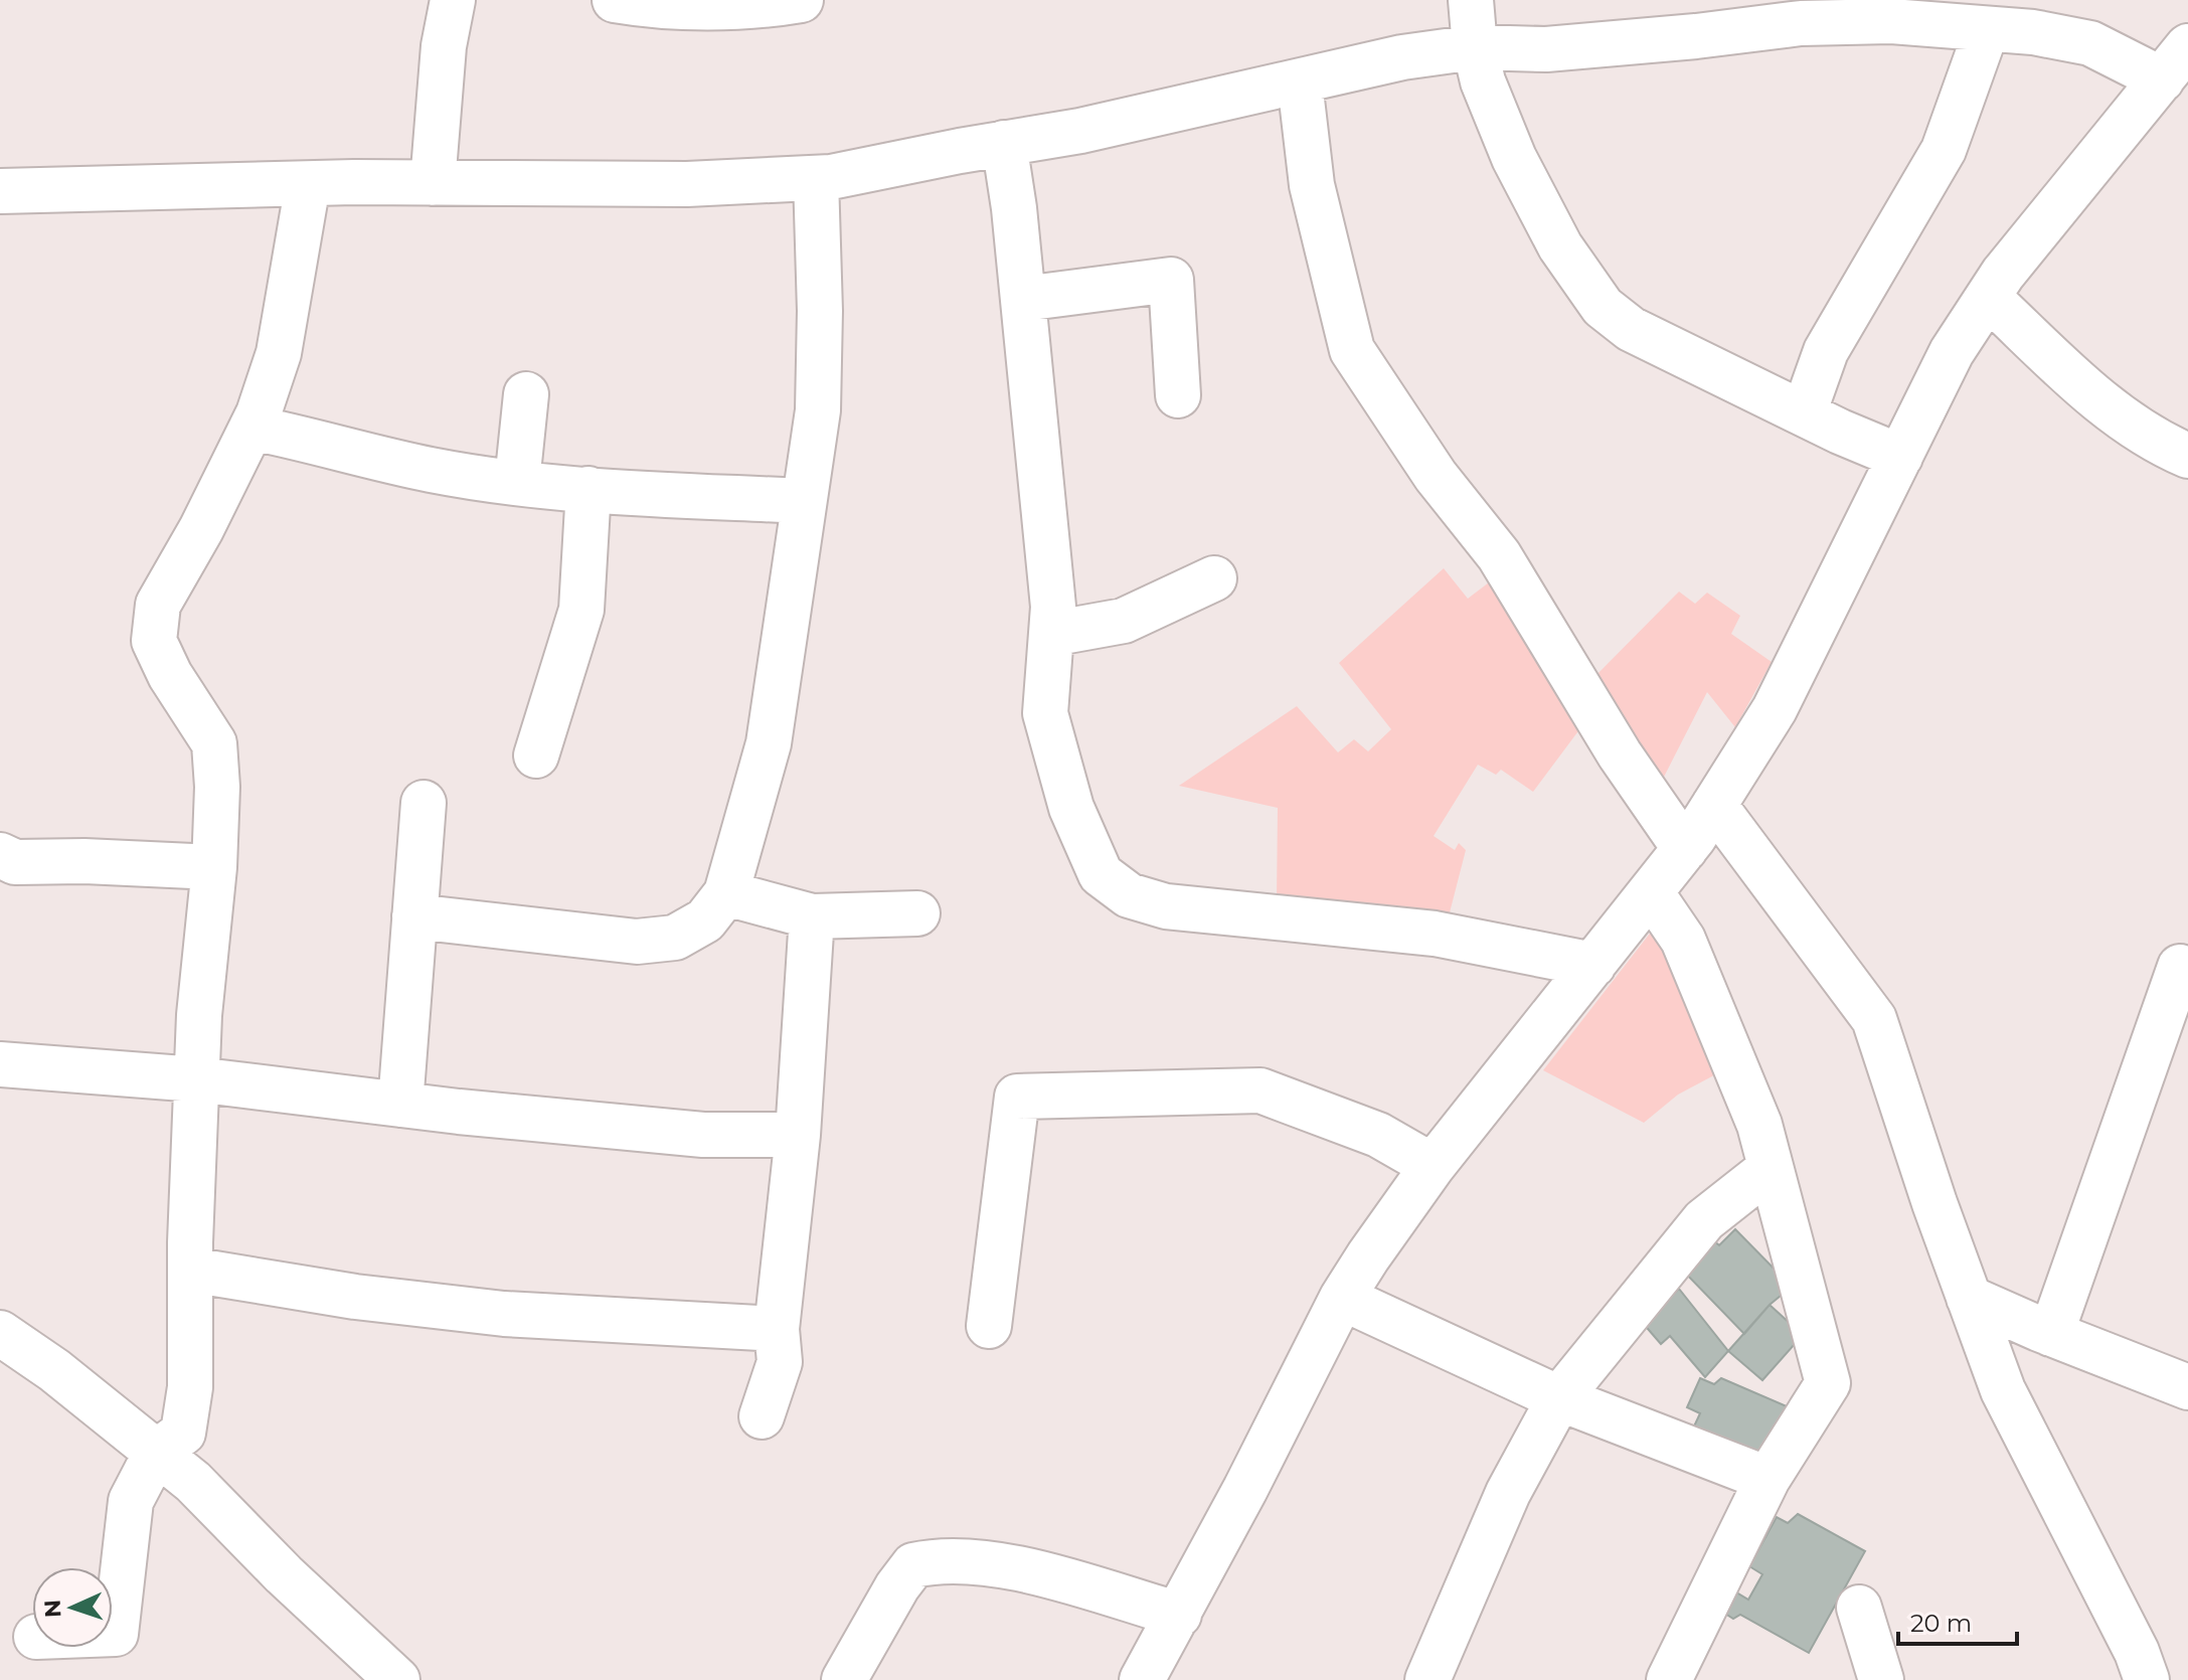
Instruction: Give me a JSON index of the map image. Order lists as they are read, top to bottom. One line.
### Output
{"scale_bar":"20 m","north":"left"}
